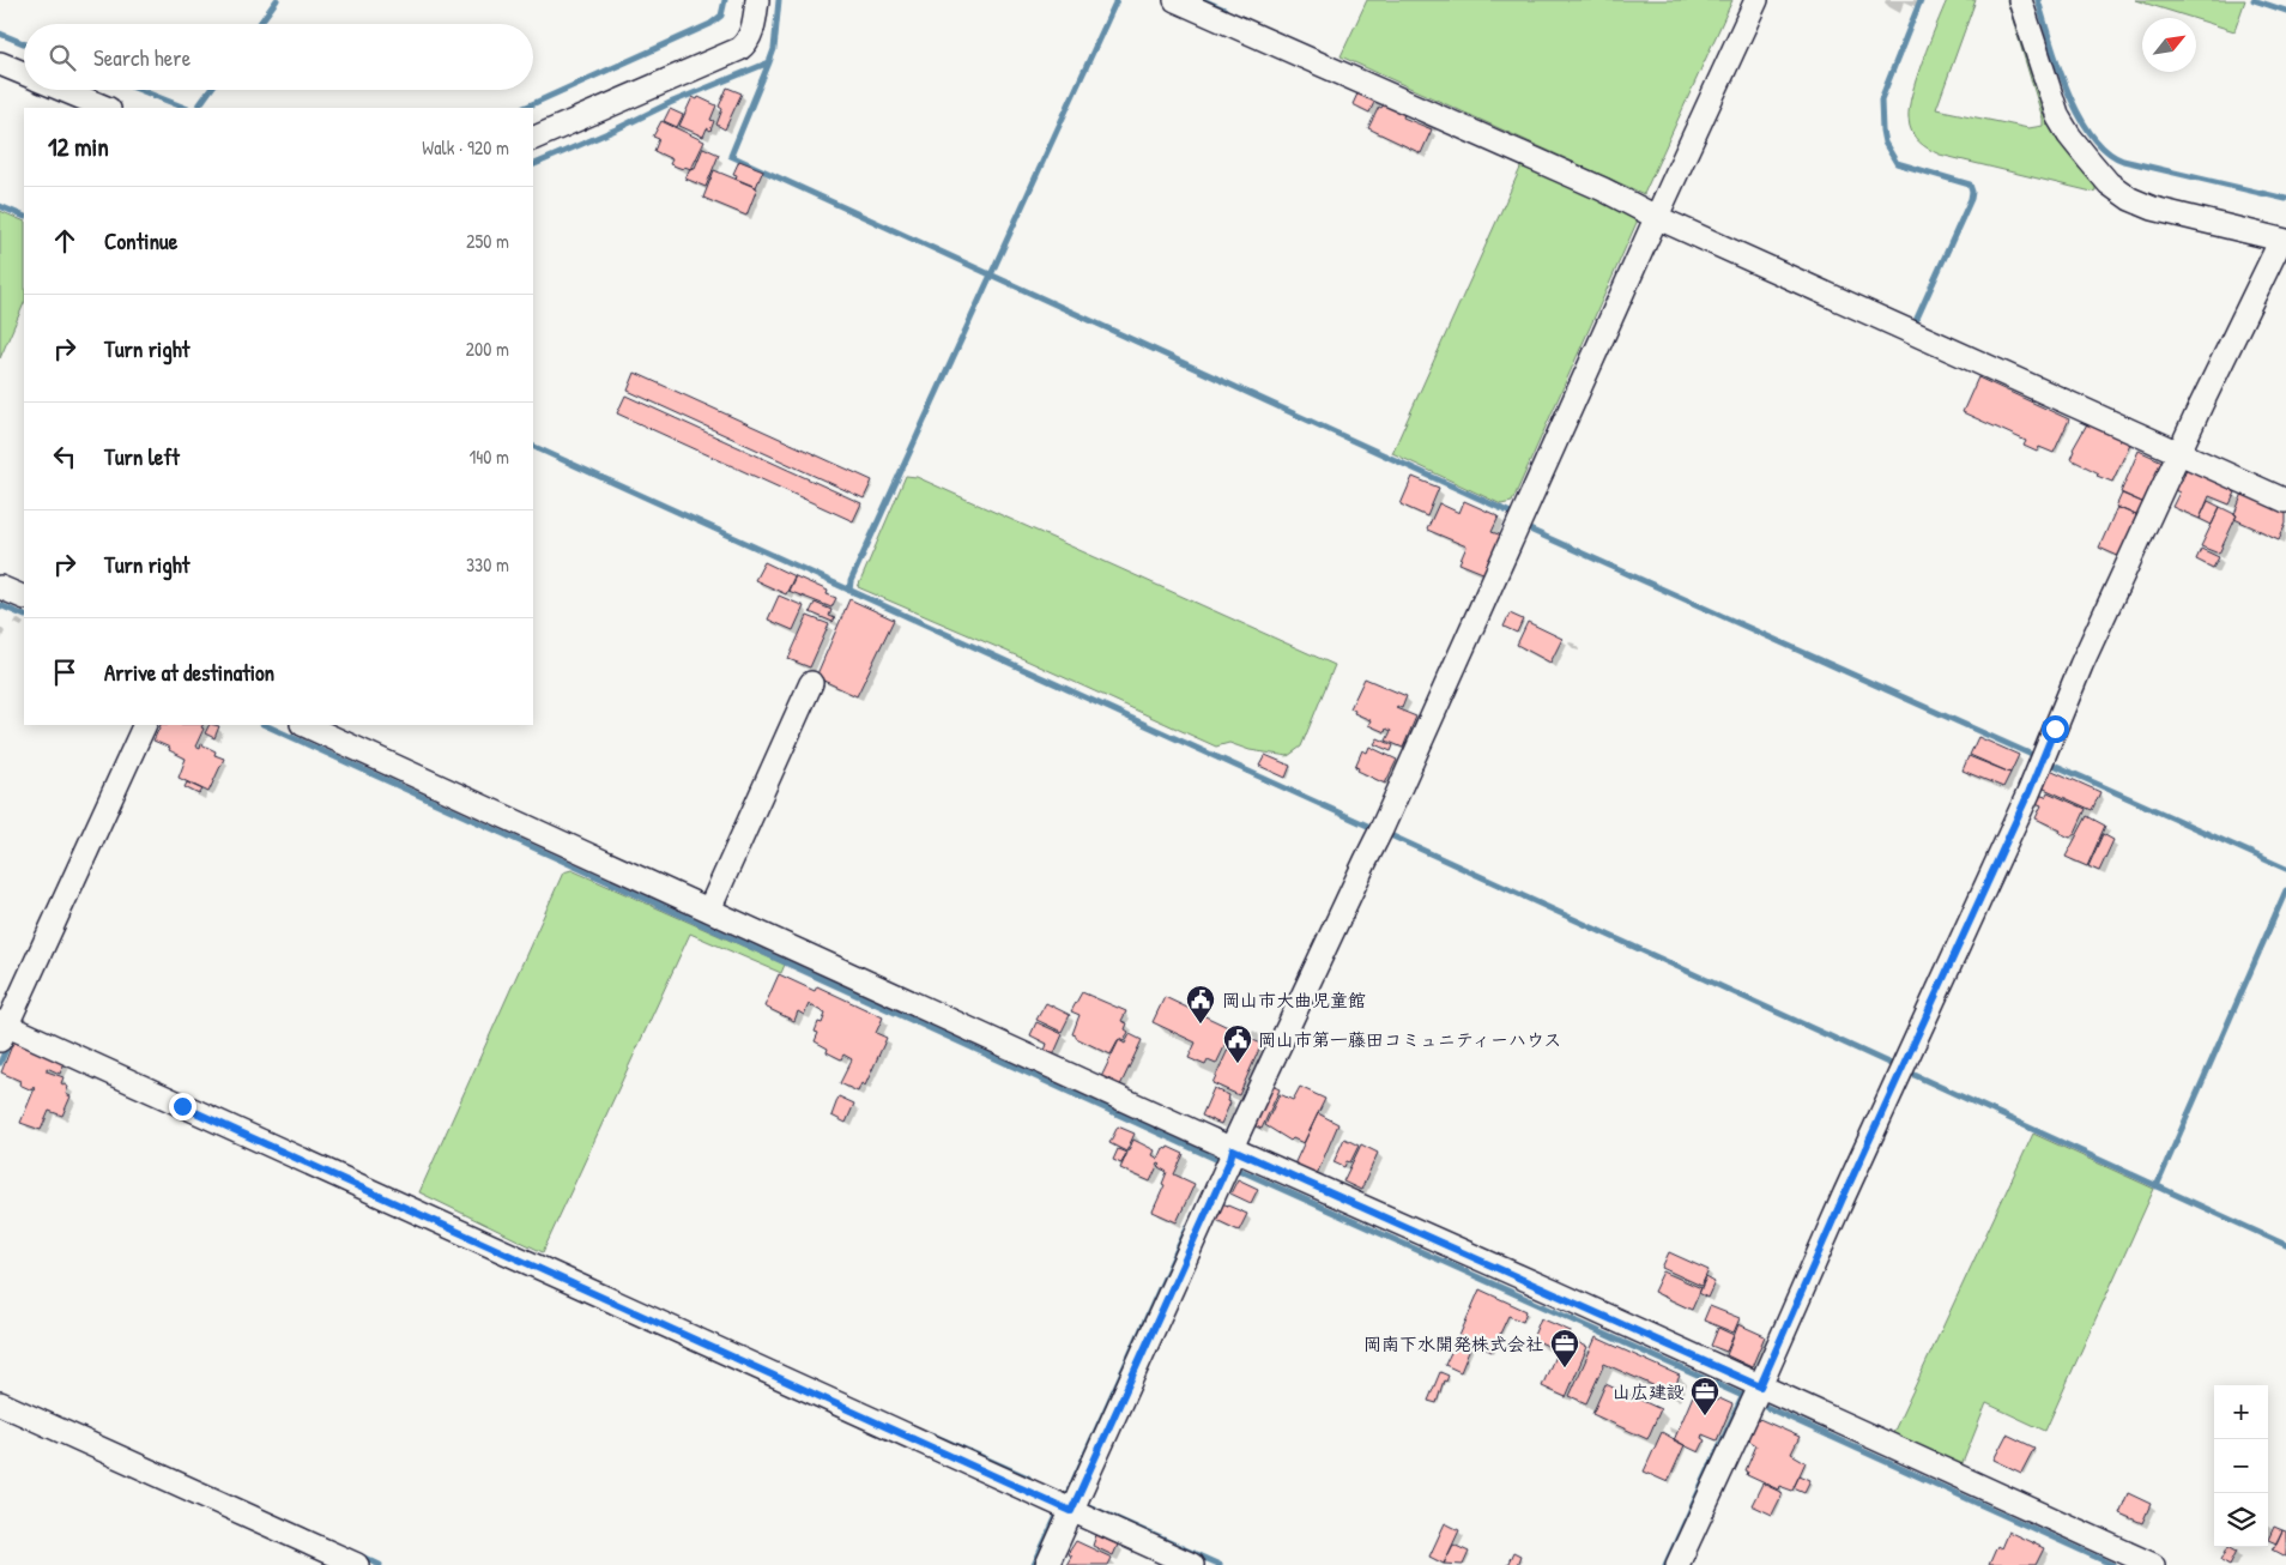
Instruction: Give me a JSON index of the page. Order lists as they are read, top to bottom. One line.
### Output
{"places":{"public building":["岡山市大曲児童館","岡山市第一藤田コミュニティーハウス"],"office":["岡南下水開発株式会社","山広建設"]},"north":"top right","page":{"search":"Search here","heading":["12 min","Walk · 920 m"],"list":[["Continue","250 m"],["Turn right","200 m"],["Turn left","140 m"],["Turn right","330 m"],"Arrive at destination"],"map_buttons":["+","−"]}}
